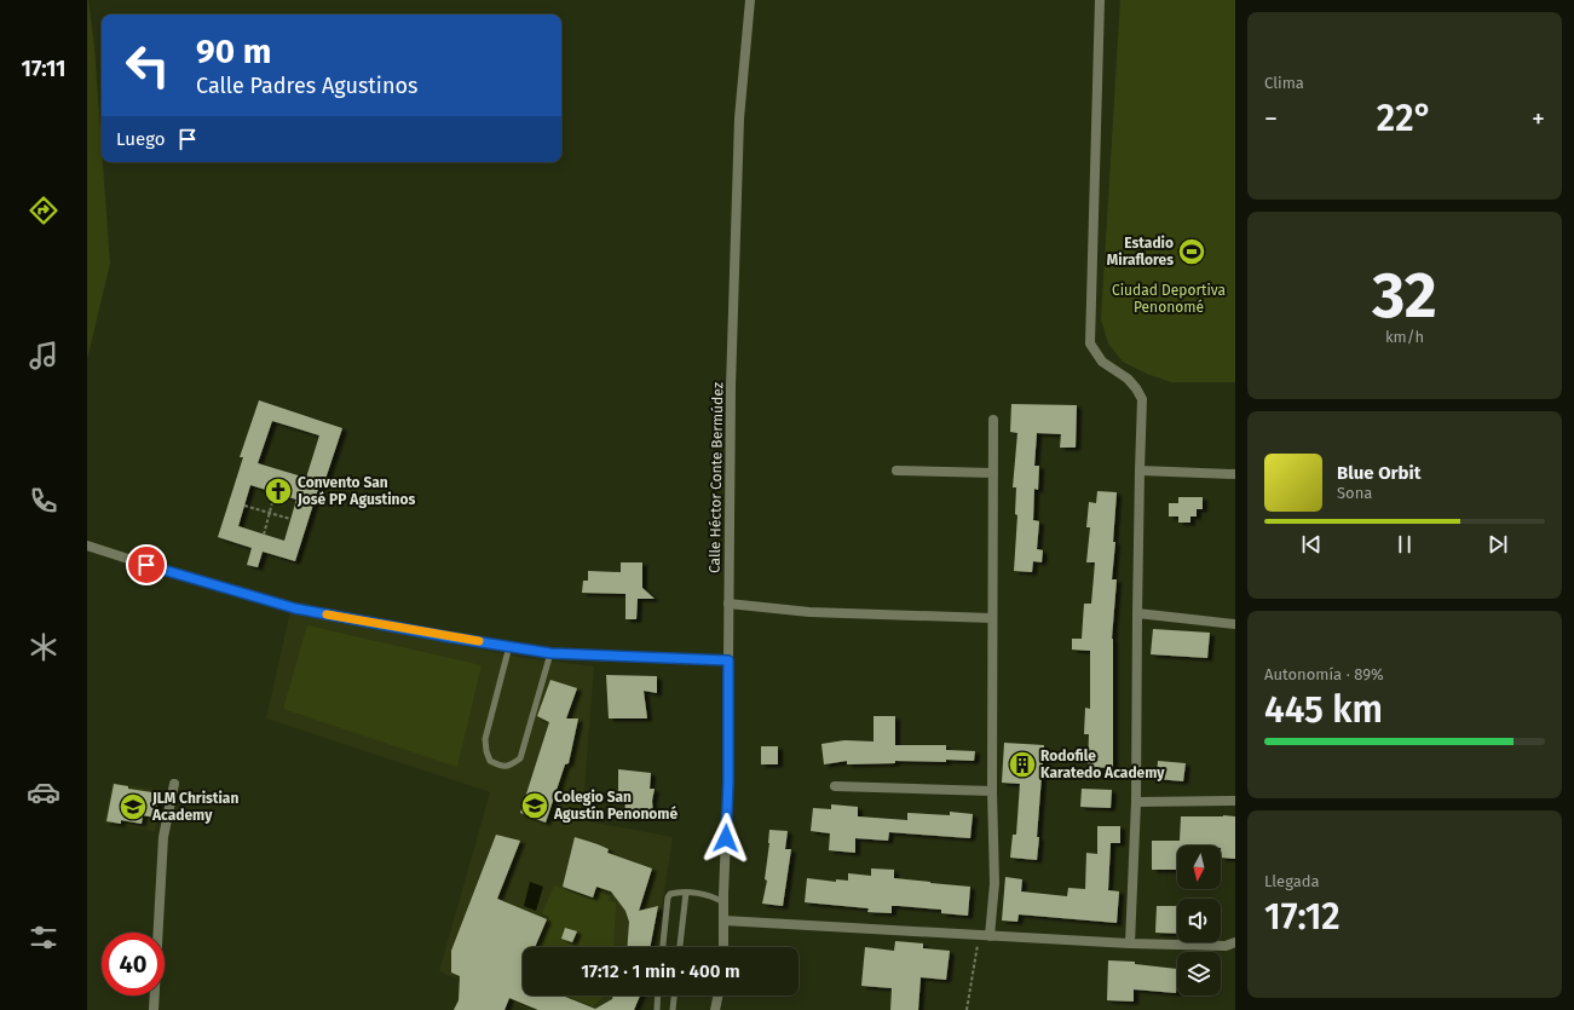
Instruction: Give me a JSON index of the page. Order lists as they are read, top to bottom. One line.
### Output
{"streets":{"street":["Calle Héctor Conte Bermúdez"]},"parks":["Ciudad Deportiva Penonomé"],"places":{"sports":["Estadio Miraflores"],"church":["Convento San José PP Agustinos"],"building":["Rodofile Karatedo Academy"],"school or university":["Colegio San Agustín Penonomé","JLM Christian Academy"]},"north":"bottom","page":{"tabs":"17:11","tile":["Clima",["32","km/h"],["Autonomía · 89%","445 km"],["Llegada","17:12"]],"turn":["90 m","Calle Padres Agustinos"],"heat":["−","22°","+"],"then":"Luego","song":["Blue Orbit","Sona"],"limit":"40","trip":"17:12 · 1 min · 400 m"}}
